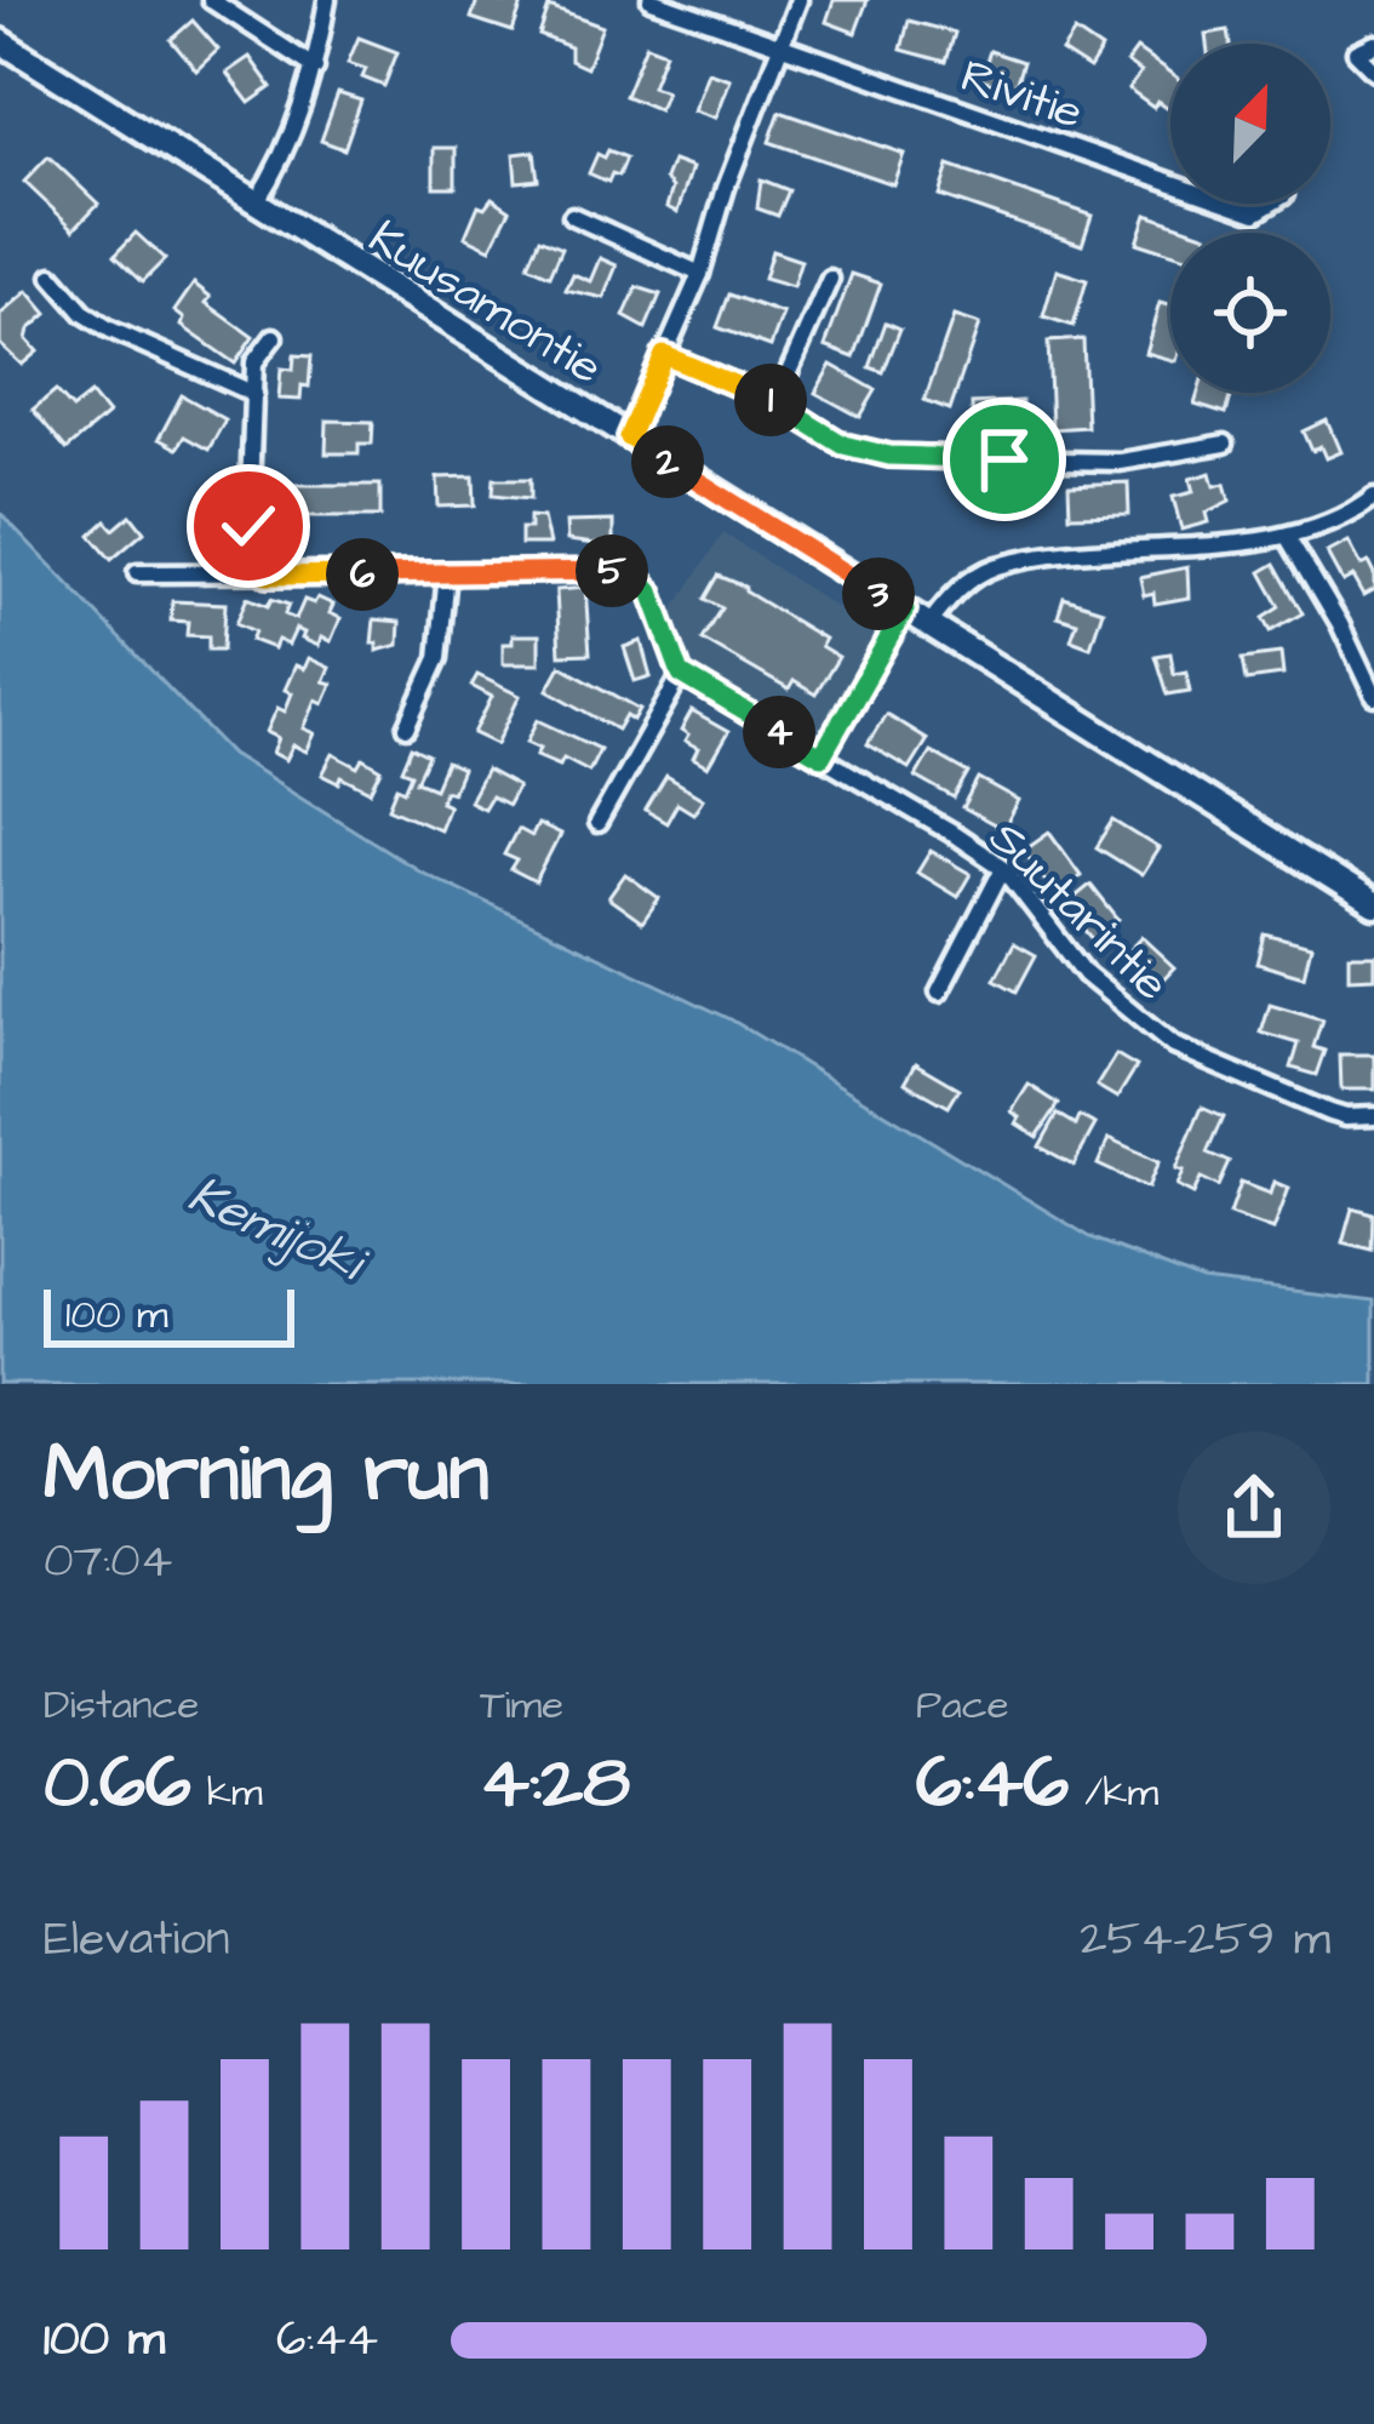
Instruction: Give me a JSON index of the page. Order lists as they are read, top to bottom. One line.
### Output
{"streets":{"main road":["Kuusamontie"],"street":["Rivitie","Suutarintie"]},"water":["Kemijoki"],"scale_bar":"100 m","north":"top right","page":{"pins":["1","2","5","6","3","4"],"scale":"100 m","heading":["Morning run","07:04"],"stats":[["Distance","0.66 km"],["Time","4:28"],["Pace","6:46 /km"]],"chart":["Elevation","254–259 m"],"list":[{"name":"100 m","note":"6:44"}]}}
